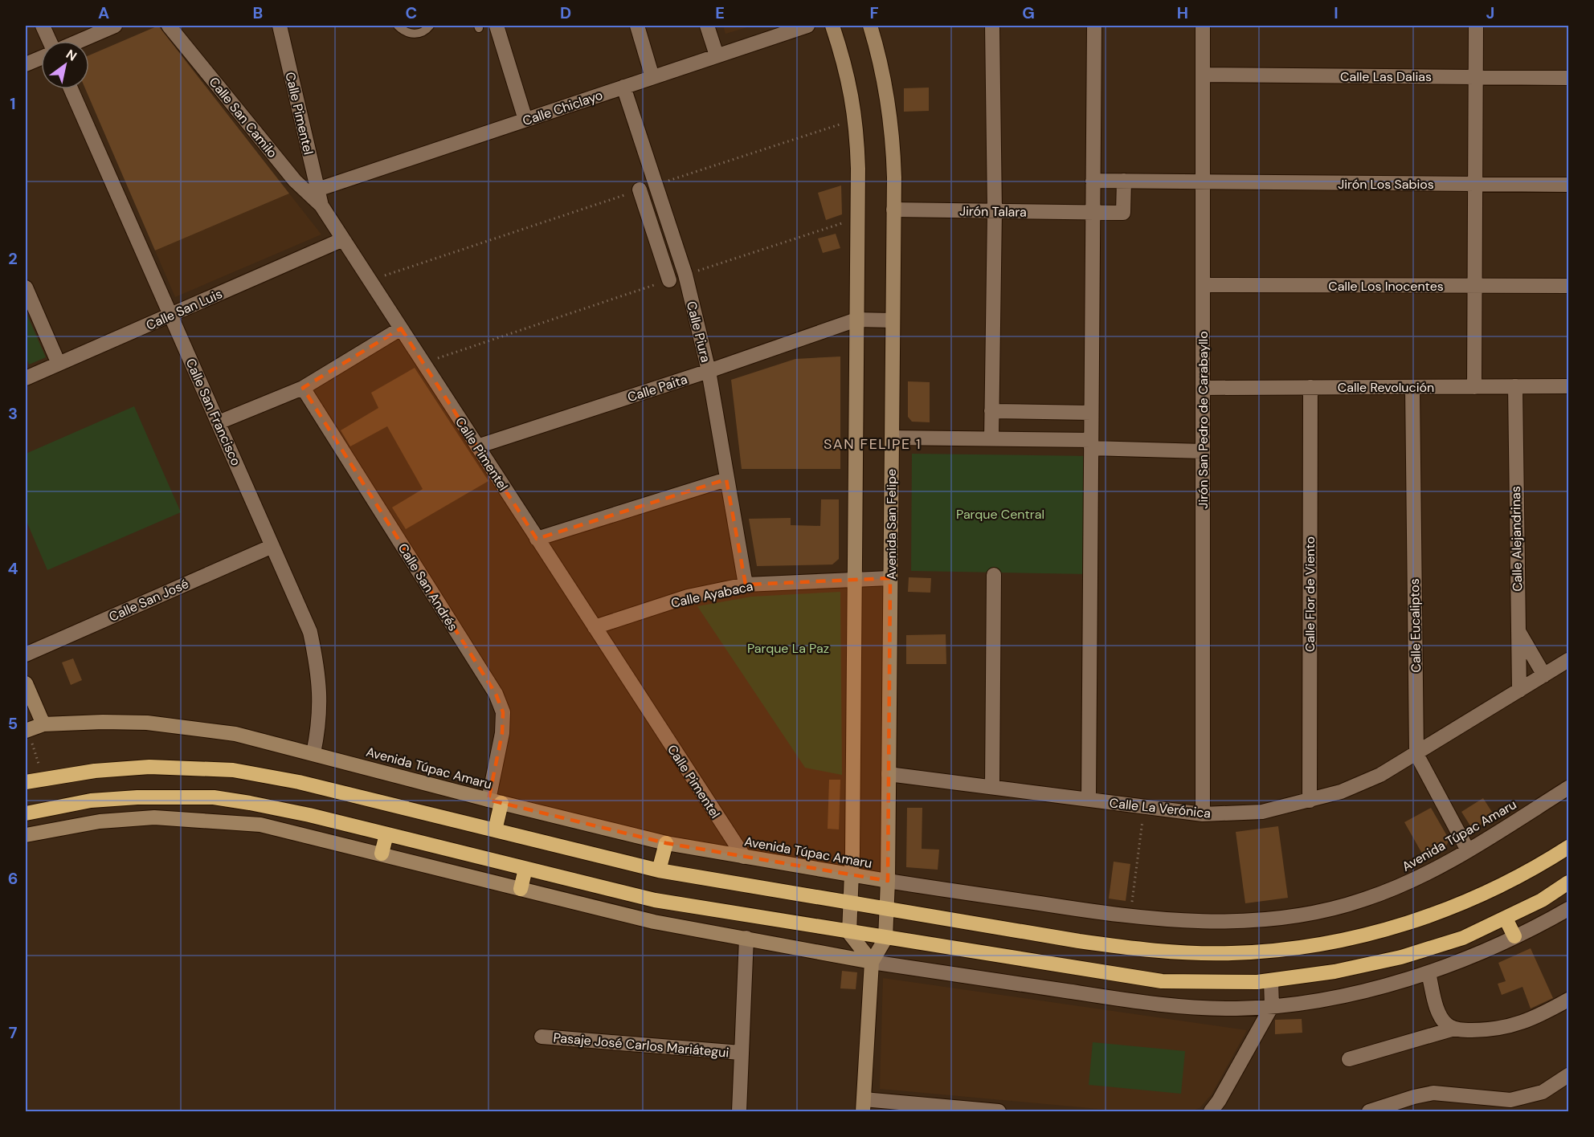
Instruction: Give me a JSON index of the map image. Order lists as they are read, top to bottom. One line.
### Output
{"streets":{"street":["Calle Las Dalias","Calle Chiclayo","Calle Pimentel","Calle San Camilo","Jirón Los Sabios","Jirón Talara","Calle Los Inocentes","Calle San Luis","Calle Piura","Calle Revolución","Calle Paita","Calle San Francisco","Jirón San Pedro de Carabayllo","Avenida San Felipe","Calle Alejandrinas","Calle San Andrés","Calle Ayabaca","Calle Flor de Viento","Calle San José","Calle Eucaliptos","Avenida Túpac Amaru","Calle La Verónica","Pasaje José Carlos Mariátegui"]},"crossings":[["Calle Las Dalias","Jirón San Pedro de Carabayllo"],["Calle Chiclayo","Calle Pimentel"],["Calle Chiclayo","Calle Piura"],["Calle Pimentel","Calle San Camilo"],["Calle Pimentel","Calle San Luis"],["Calle Pimentel","Calle Paita"],["Calle Pimentel","Calle Ayabaca"],["Calle Pimentel","Avenida Túpac Amaru"],["Jirón Los Sabios","Jirón Talara"],["Jirón Los Sabios","Jirón San Pedro de Carabayllo"],["Jirón Talara","Avenida San Felipe"],["Calle Los Inocentes","Jirón San Pedro de Carabayllo"],["Calle San Luis","Calle San Francisco"],["Calle Piura","Calle Paita"],["Calle Piura","Calle Ayabaca"],["Calle Revolución","Jirón San Pedro de Carabayllo"],["Calle Revolución","Calle Alejandrinas"],["Calle Revolución","Calle Flor de Viento"],["Calle Revolución","Calle Eucaliptos"],["Calle Paita","Avenida San Felipe"],["Calle San Francisco","Calle San José"],["Calle San Francisco","Avenida Túpac Amaru"],["Jirón San Pedro de Carabayllo","Calle La Verónica"],["Avenida San Felipe","Calle Ayabaca"],["Avenida San Felipe","Avenida Túpac Amaru"],["Avenida San Felipe","Calle La Verónica"],["Calle Alejandrinas","Calle La Verónica"],["Calle San Andrés","Avenida Túpac Amaru"],["Calle Flor de Viento","Calle La Verónica"],["Calle Eucaliptos","Avenida Túpac Amaru"],["Calle Eucaliptos","Calle La Verónica"]],"districts":["SAN FELIPE 1"],"parks":["Parque Central","Parque La Paz"],"north":"top right","grid":{"columns":["A","B","C","D","E","F","G","H","I","J"],"rows":["1","2","3","4","5","6","7"]}}
